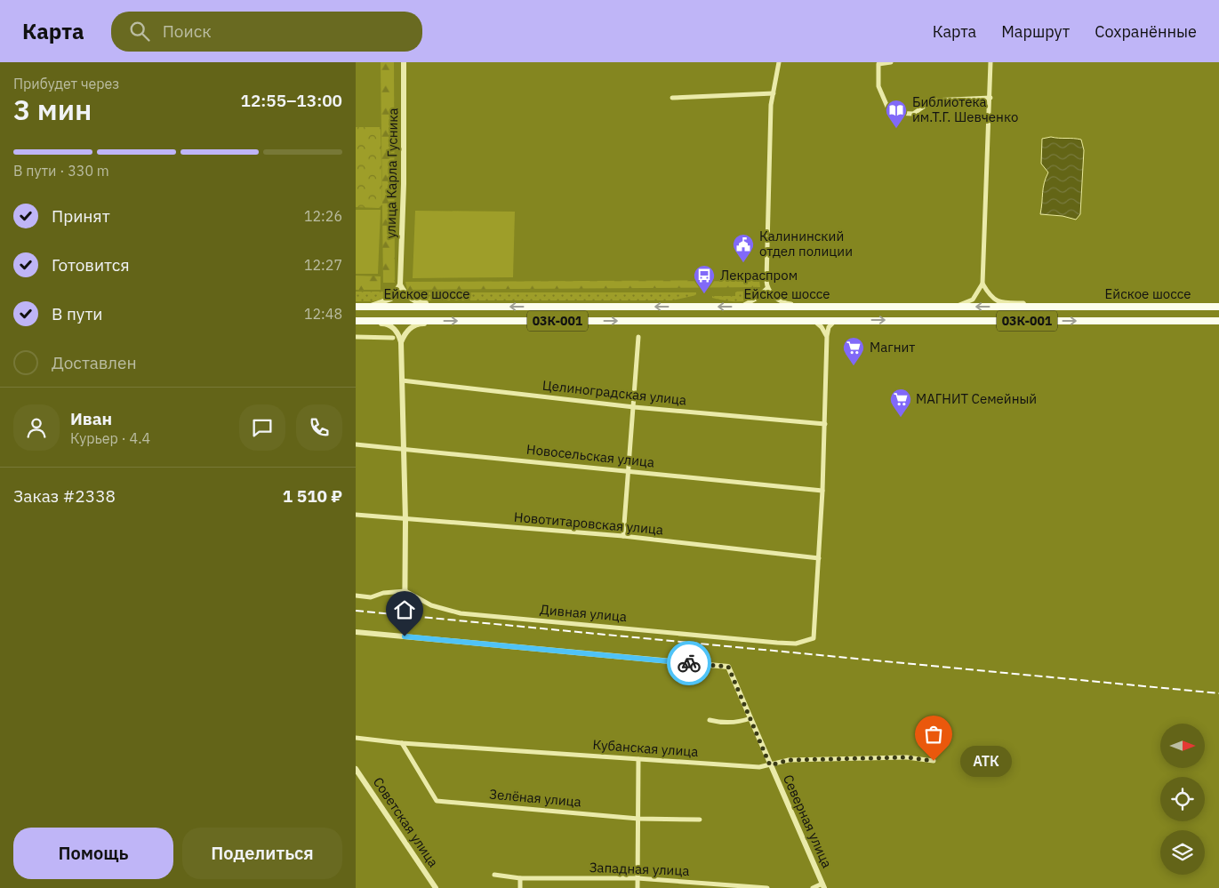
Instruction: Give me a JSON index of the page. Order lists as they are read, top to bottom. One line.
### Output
{"streets":{"main road":["Ейское шоссе","03К-001"],"street":["улица Карла Гусника","Целиноградская улица","Новосельская улица","Новотитаровская улица","Дивная улица","Кубанская улица","Зелёная улица","Северная улица","Советская улица","Западная улица"]},"crossings":[["Новотитаровская улица","Дивная улица"],["Кубанская улица","Зелёная улица"],["Кубанская улица","Северная улица"]],"places":{"library":["Библиотека им.Т.Г. Шевченко"],"public building":["Калининский отдел полиции"],"bus stop":["Лекраспром"],"supermarket":["Магнит","МАГНИТ Семейный"],"other":["АТК"]},"north":"right","page":{"header":"Карта","search":"Поиск","nav":["Карта","Маршрут","Сохранённые"],"heading":["3 мин","Прибудет через","12:55–13:00"],"panel":["Иван","Курьер · 4.4","Заказ #2338","1 510 ₽"],"bar":"В пути · 330 m","list":[["Принят","12:26"],["Готовится","12:27"],["В пути","12:48"],"Доставлен"],"bubble":"АТК","buttons":["Помощь","Поделиться"]}}
